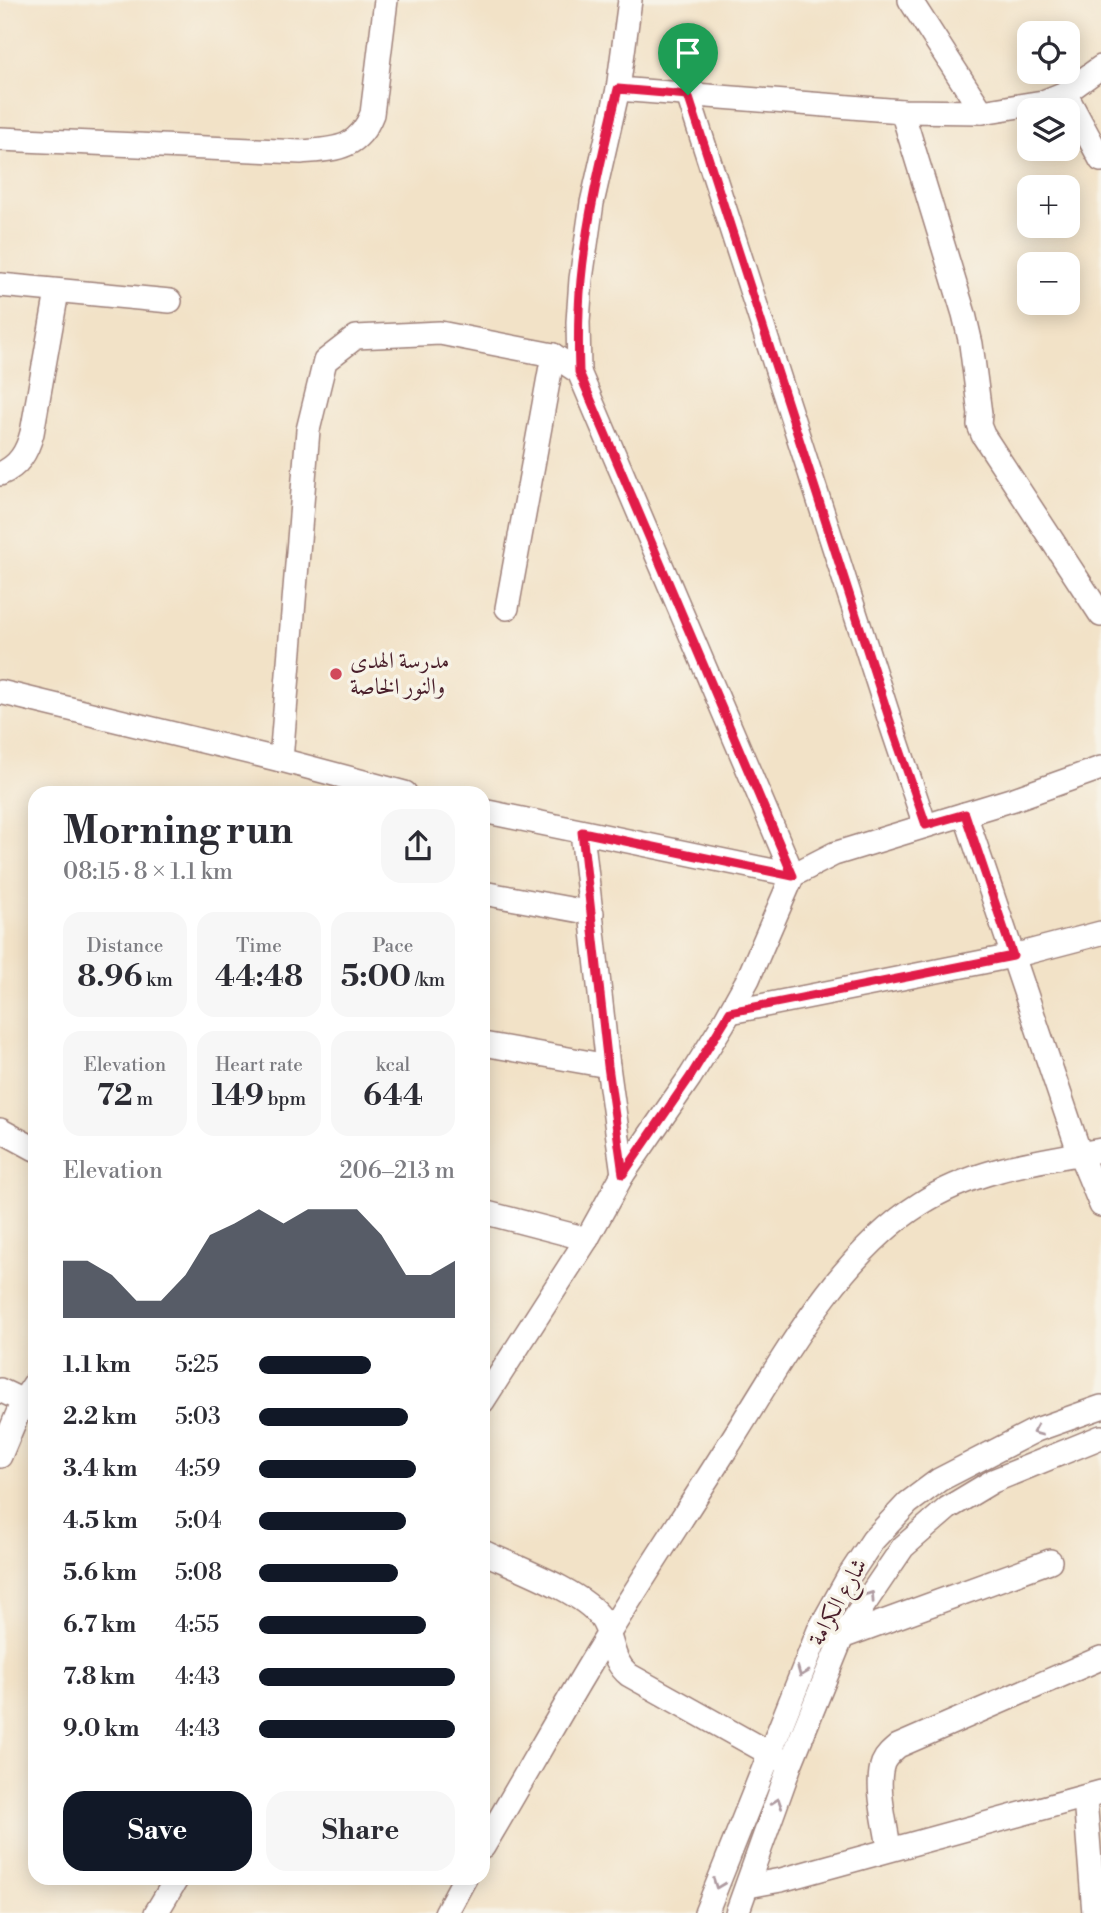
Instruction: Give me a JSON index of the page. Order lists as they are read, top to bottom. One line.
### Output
{"streets":{"street":["شارع الكرامة"]},"places":["مدرسة الهدى والنور الخاصة"],"page":{"map_buttons":["+","−"],"heading":["Morning run","08:15 · 8 × 1.1 km"],"stats":[["Distance","8.96 km"],["Time","44:48"],["Pace","5:00 /km"],["Elevation","72 m"],["Heart rate","149 bpm"],["kcal","644"]],"chart":["Elevation","206–213 m"],"list":[{"name":"1.1 km","note":"5:25"},{"name":"2.2 km","note":"5:03"},{"name":"3.4 km","note":"4:59"},{"name":"4.5 km","note":"5:04"},{"name":"5.6 km","note":"5:08"},{"name":"6.7 km","note":"4:55"},{"name":"7.8 km","note":"4:43"},{"name":"9.0 km","note":"4:43"}],"buttons":["Save","Share"]}}
